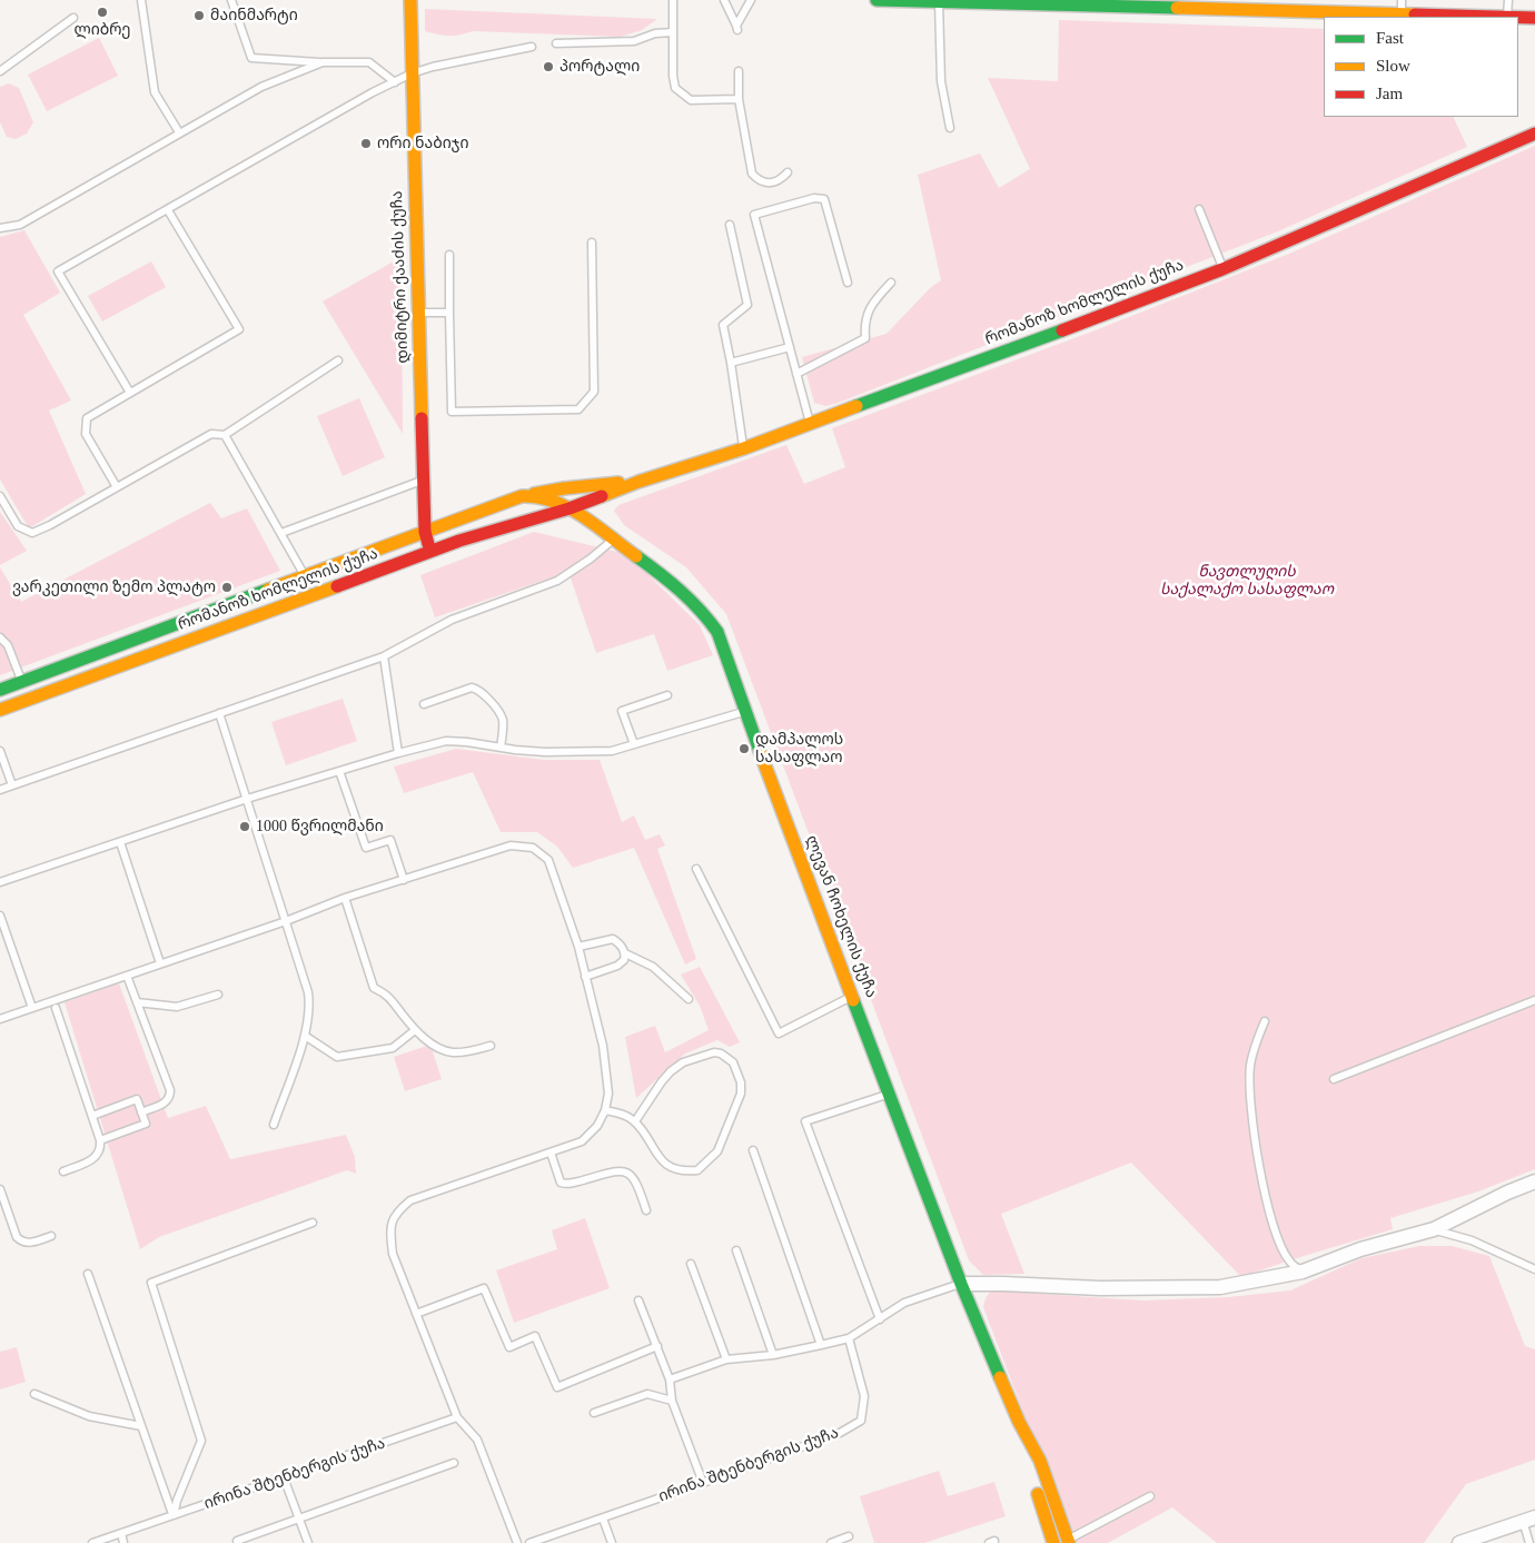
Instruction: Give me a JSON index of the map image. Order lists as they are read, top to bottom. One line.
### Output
{"streets":{"street":["დიმიტრი ქააძის ქუჩა","რომანოზ ხომლელის ქუჩა","ლევან ჩოხელის ქუჩა"],"lane":["ირინა შტენბერგის ქუჩა"]},"crossings":[["დიმიტრი ქააძის ქუჩა","რომანოზ ხომლელის ქუჩა"],["რომანოზ ხომლელის ქუჩა","ლევან ჩოხელის ქუჩა"]],"parks":["ნავთლუღის საქალაქო სასაფლაო"],"places":["ლიბრე","მაინმარტი","პორტალი","ორი ნაბიჯი","ვარკეთილი ზემო პლატო","დამპალოს სასაფლაო","1000 წვრილმანი"],"legend":["Fast","Slow","Jam"]}
